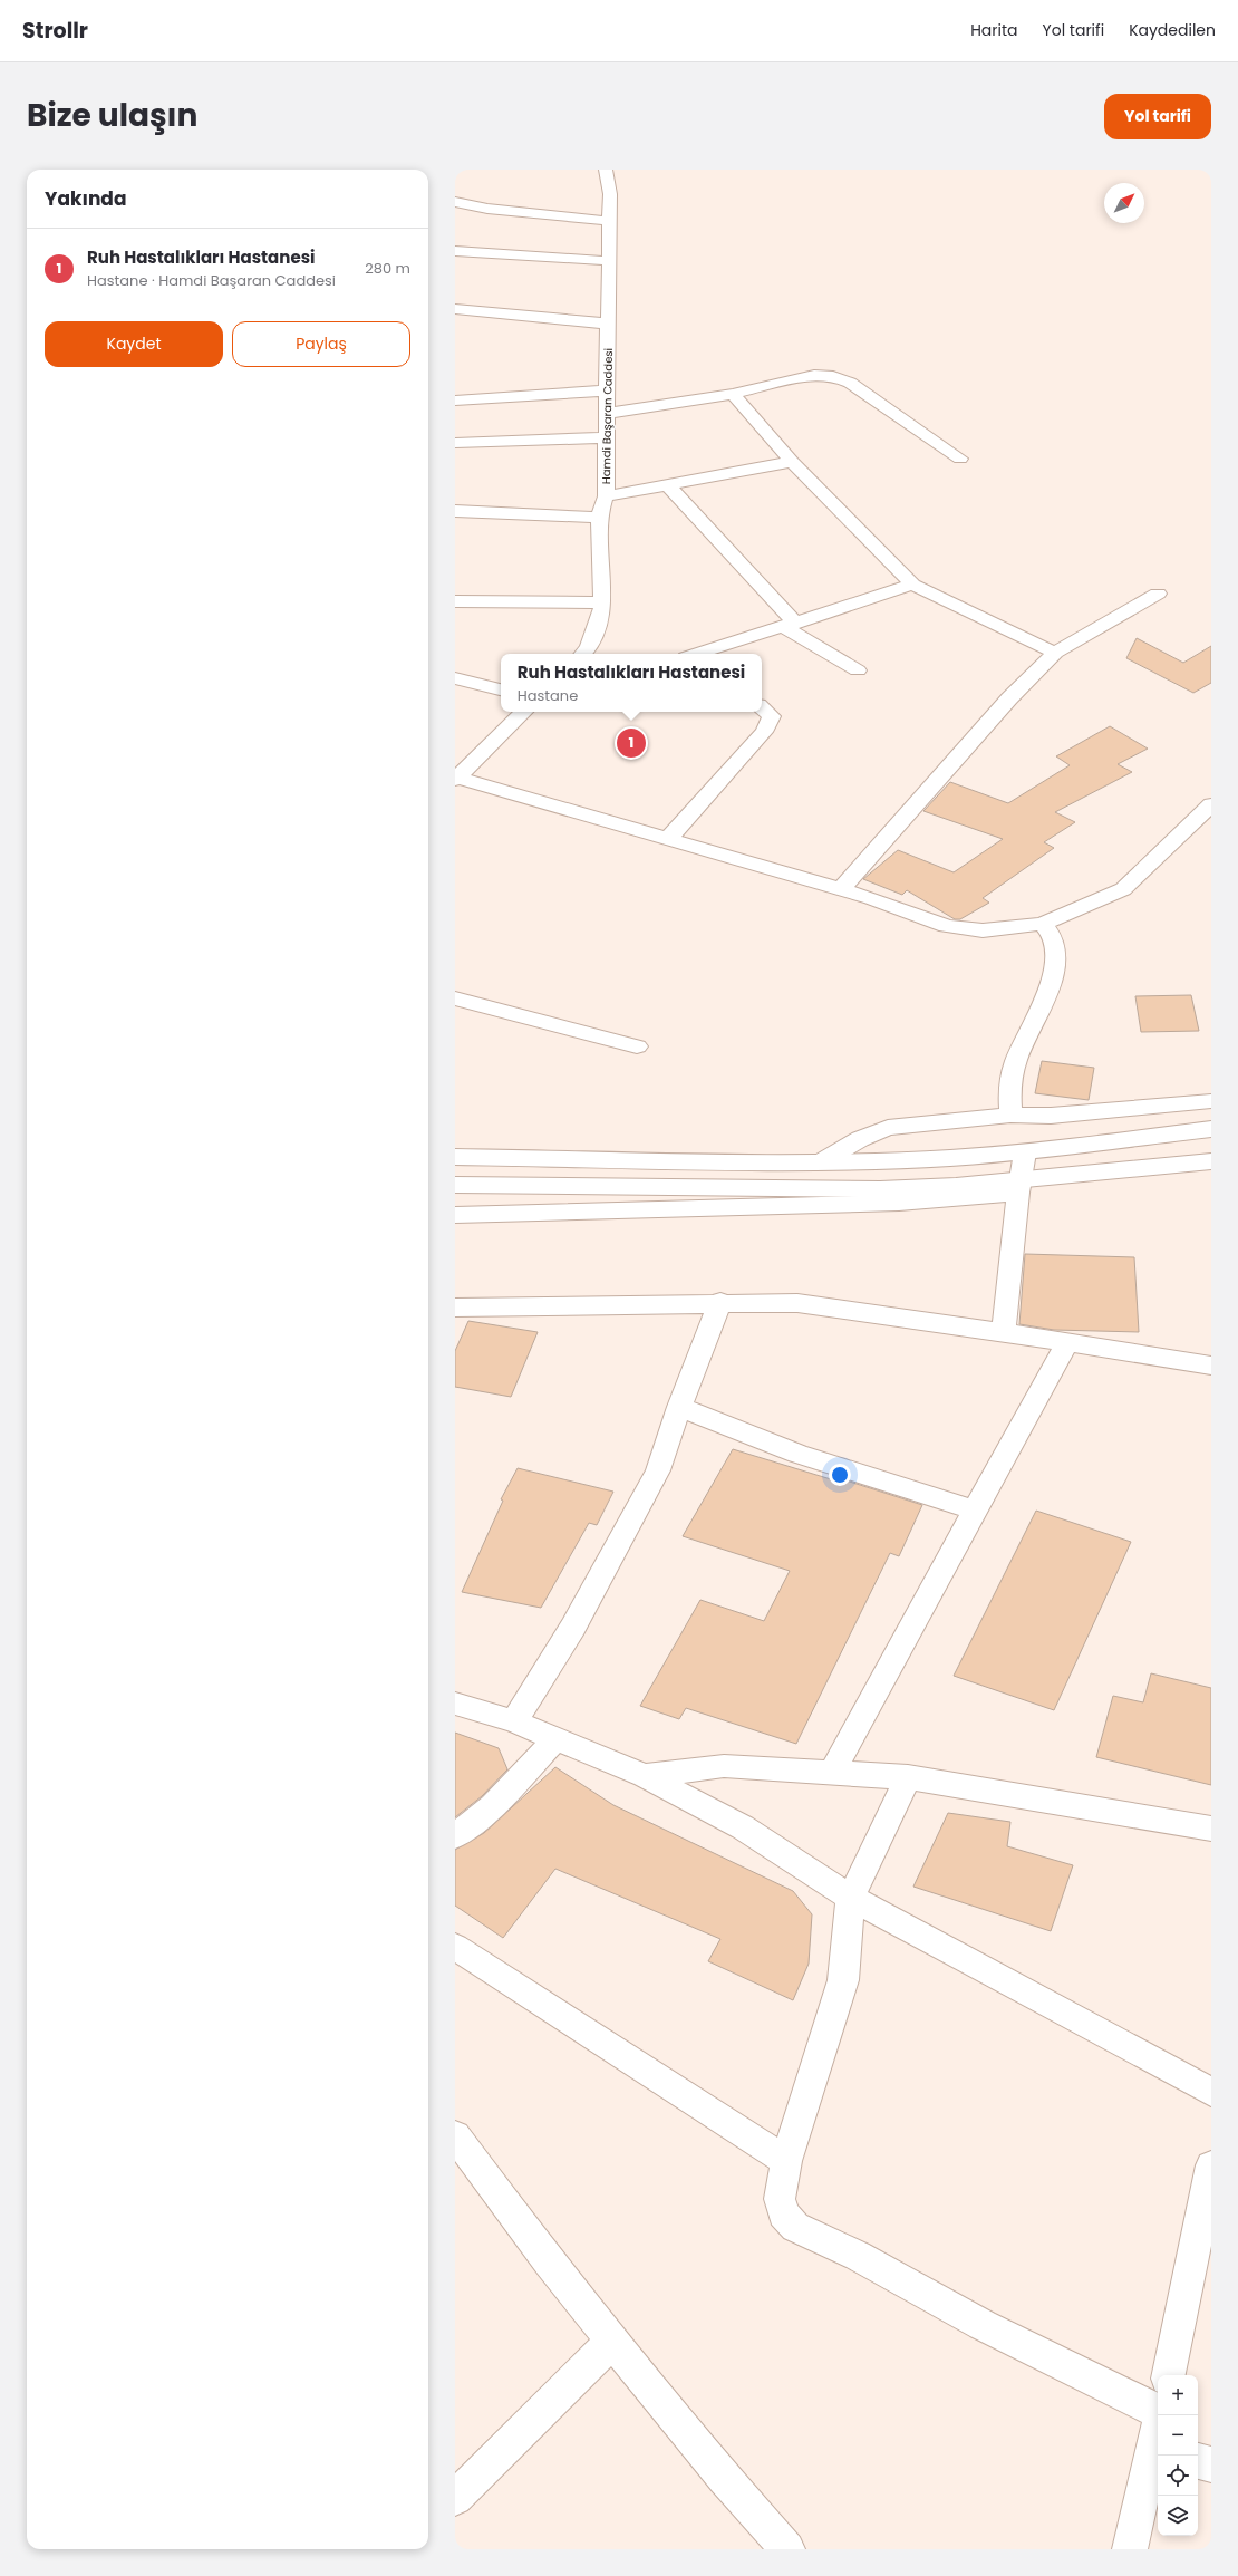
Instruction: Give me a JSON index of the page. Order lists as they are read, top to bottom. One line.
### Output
{"streets":{"street":["Hamdi Başaran Caddesi"]},"north":"top right","page":{"header":"Strollr","nav":["Harita","Yol tarifi","Kaydedilen"],"title":"Bize ulaşın","buttons":["Yol tarifi",["Kaydet","Paylaş"]],"heading":"Yakında","list":[{"mark":"1","name":"Ruh Hastalıkları Hastanesi","note":"Hastane · Hamdi Başaran Caddesi","value":"280 m"}],"popup":["Ruh Hastalıkları Hastanesi","Hastane"],"pins":"1","map_buttons":["+","−"]}}
